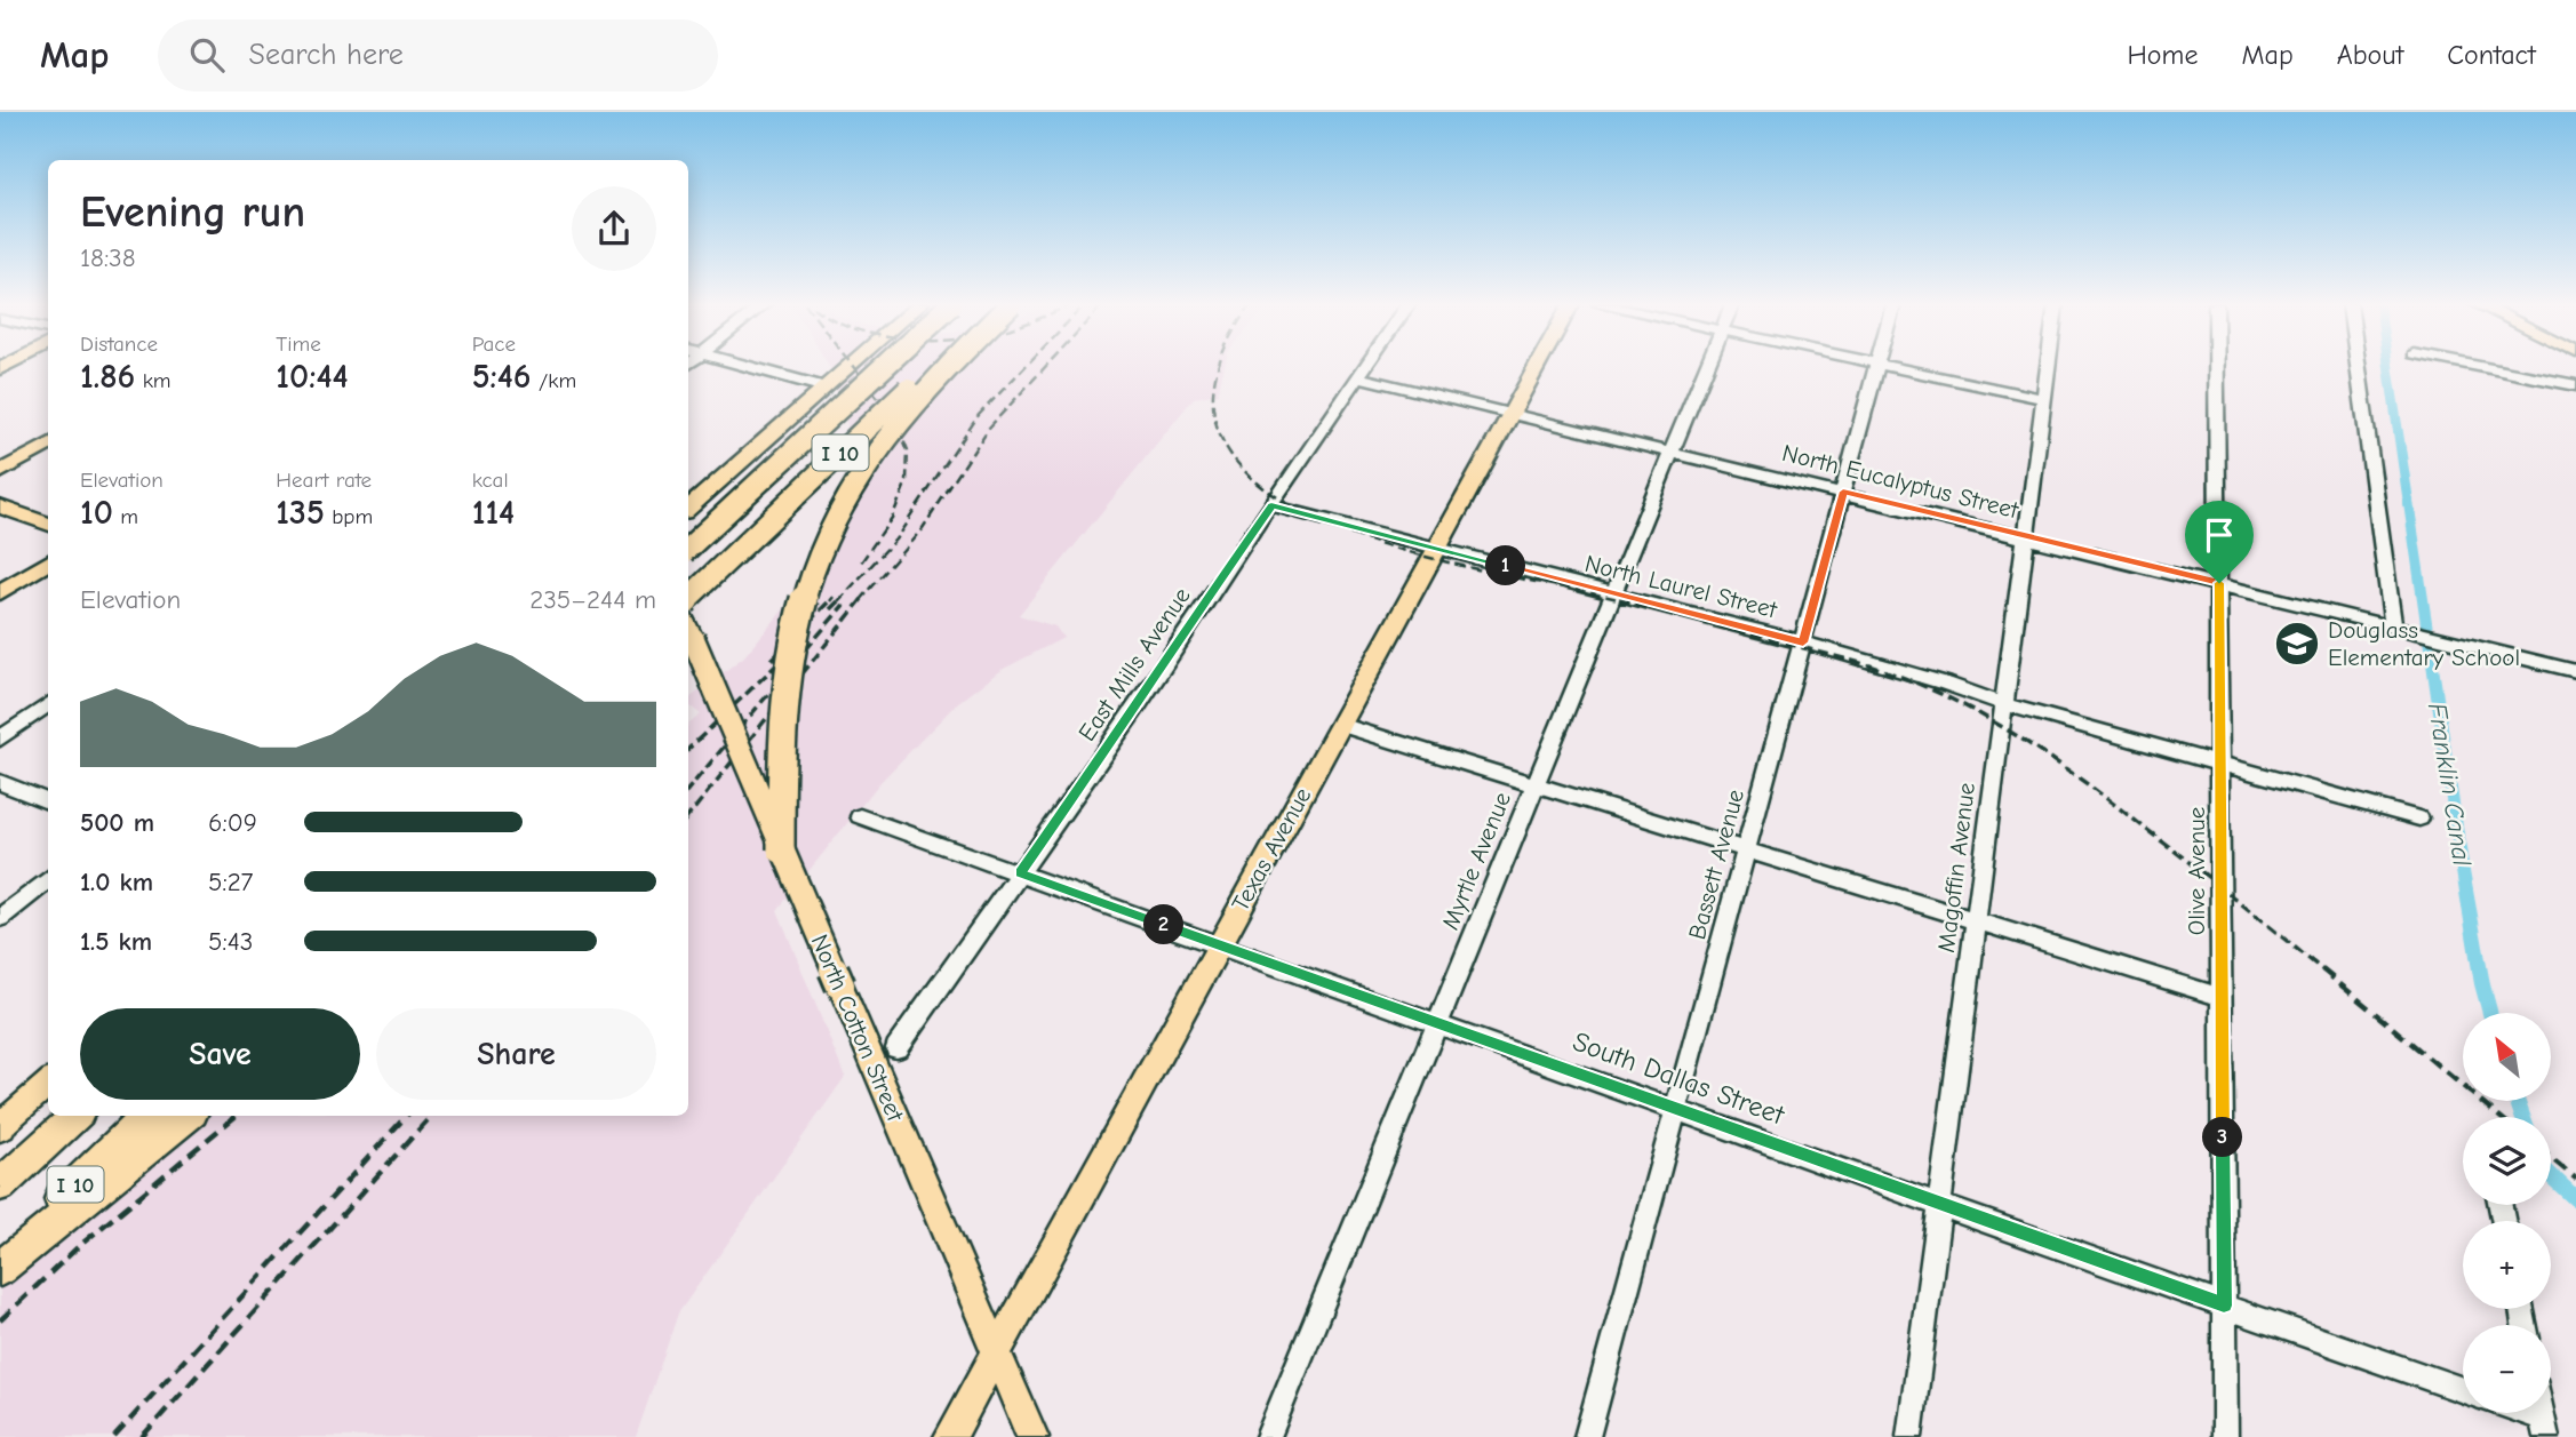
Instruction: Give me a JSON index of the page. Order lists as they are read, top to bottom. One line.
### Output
{"streets":{"highway":["I 10"],"main road":["Texas Avenue","North Cotton Street"],"street":["North Eucalyptus Street","North Laurel Street","East Mills Avenue","Myrtle Avenue","Bassett Avenue","Magoffin Avenue","Olive Avenue","South Dallas Street"]},"crossings":[["North Eucalyptus Street","East Mills Avenue"],["North Eucalyptus Street","Texas Avenue"],["North Eucalyptus Street","Myrtle Avenue"],["North Eucalyptus Street","Bassett Avenue"],["North Eucalyptus Street","Magoffin Avenue"],["North Eucalyptus Street","Olive Avenue"],["North Laurel Street","East Mills Avenue"],["North Laurel Street","Texas Avenue"],["North Laurel Street","Myrtle Avenue"],["North Laurel Street","Bassett Avenue"],["North Laurel Street","Magoffin Avenue"],["North Laurel Street","Olive Avenue"],["East Mills Avenue","South Dallas Street"],["Texas Avenue","North Cotton Street"],["Texas Avenue","South Dallas Street"],["Myrtle Avenue","South Dallas Street"],["Bassett Avenue","South Dallas Street"],["Magoffin Avenue","South Dallas Street"],["Olive Avenue","South Dallas Street"]],"water":["Franklin Canal"],"places":{"school or university":["Douglass Elementary School"]},"north":"top left","page":{"header":"Map","search":"Search here","nav":["Home","Map","About","Contact"],"heading":["Evening run","18:38"],"stats":[["Distance","1.86 km"],["Time","10:44"],["Pace","5:46 /km"],["Elevation","10 m"],["Heart rate","135 bpm"],["kcal","114"]],"pins":["1","2","3"],"chart":["Elevation","235–244 m"],"list":[{"name":"500 m","note":"6:09"},{"name":"1.0 km","note":"5:27"},{"name":"1.5 km","note":"5:43"}],"buttons":["Save","Share"],"map_buttons":["+","−"]}}
